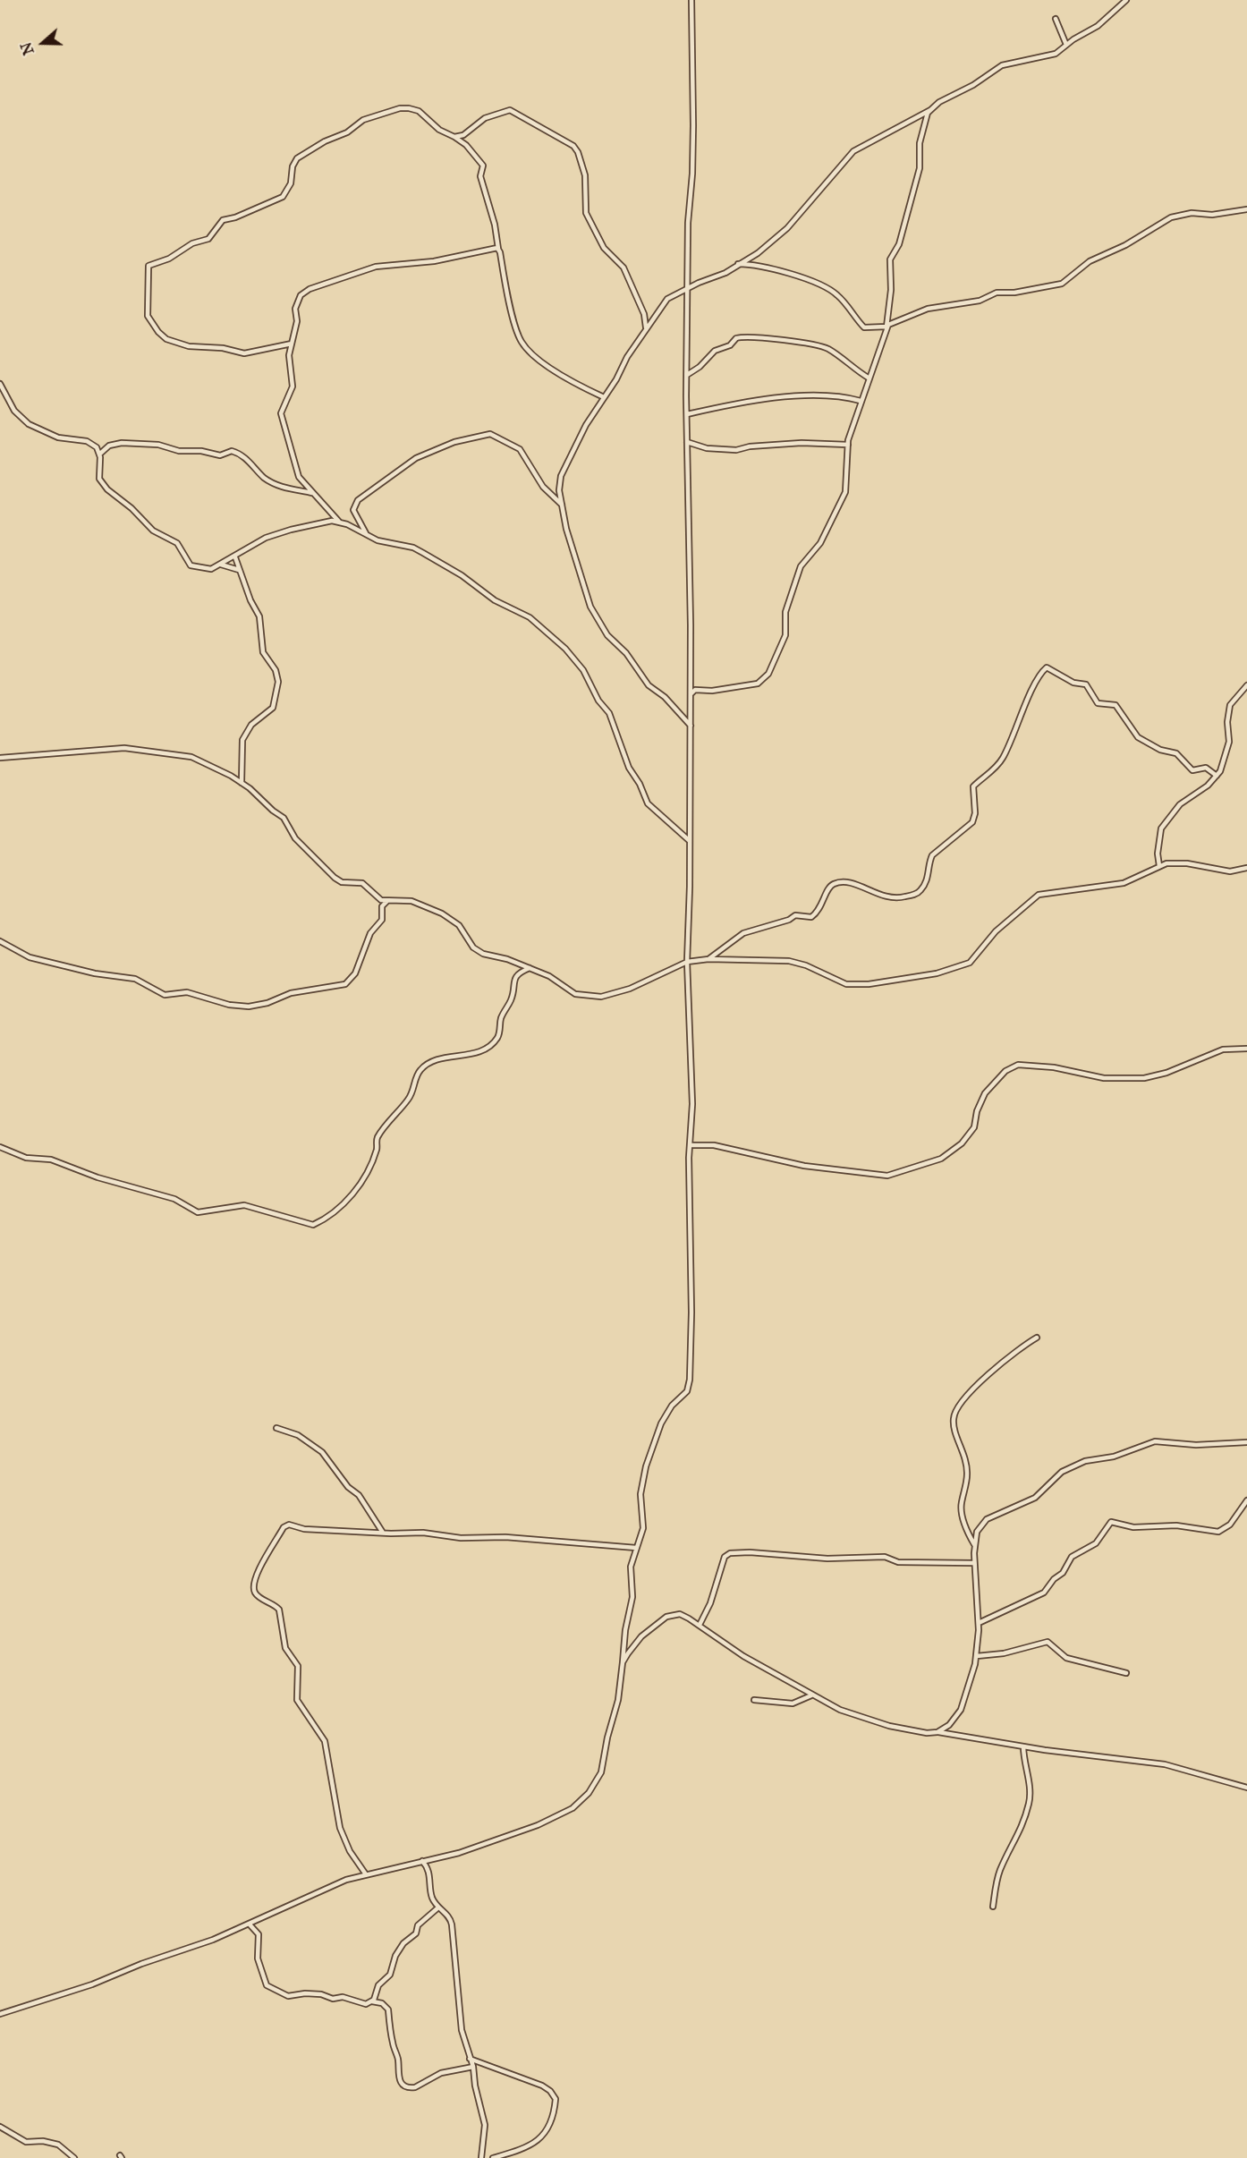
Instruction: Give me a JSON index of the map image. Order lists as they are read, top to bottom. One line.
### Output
{"north":"left"}
